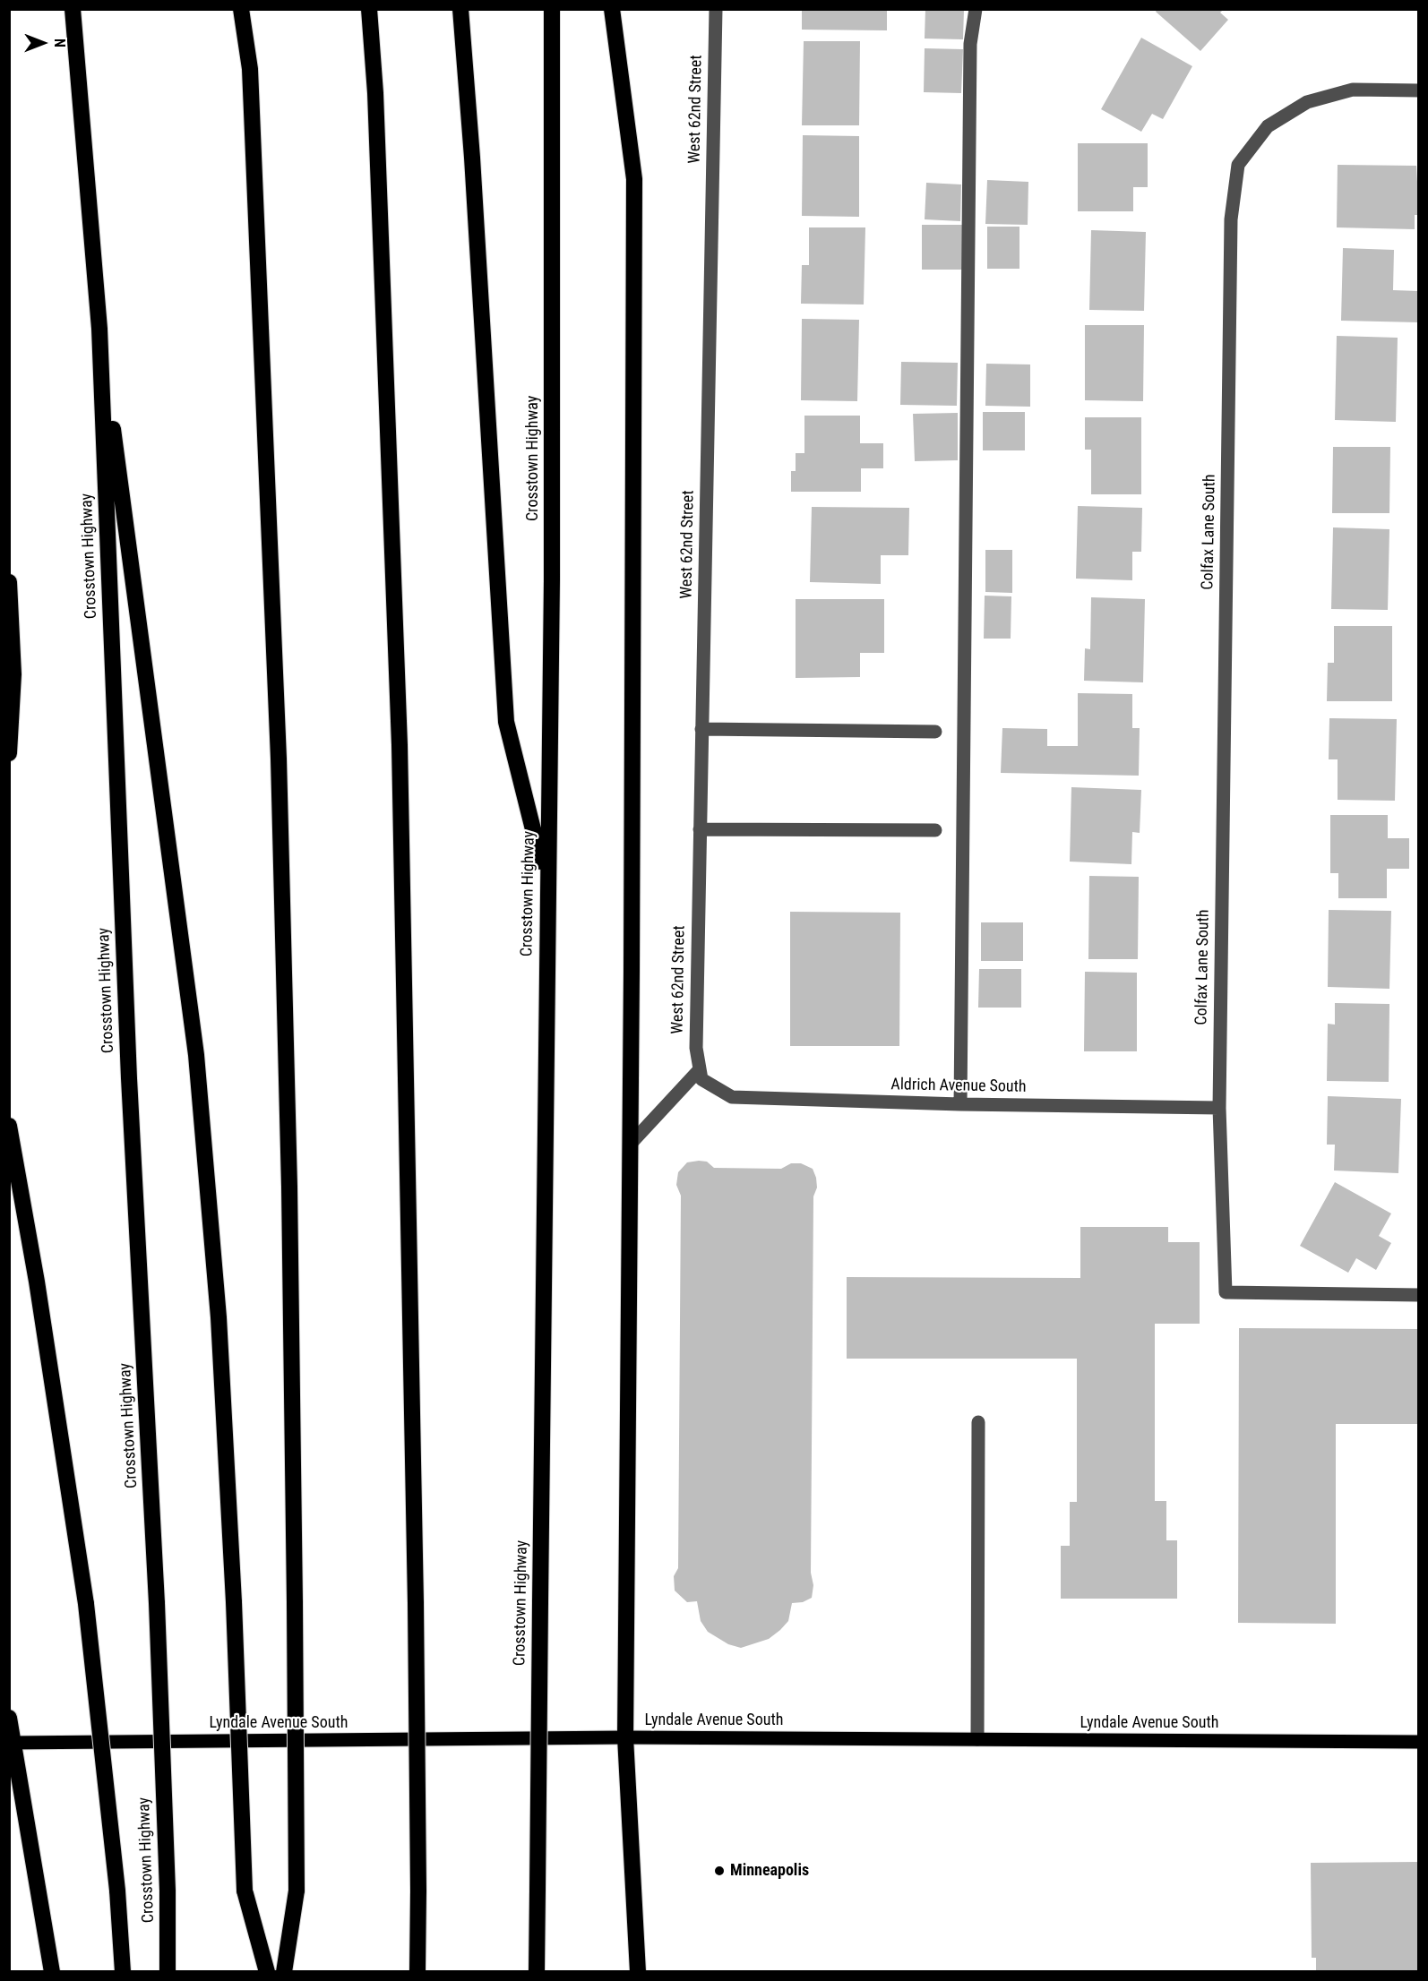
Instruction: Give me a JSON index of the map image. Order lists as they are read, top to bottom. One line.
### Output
{"streets":{"highway":["Crosstown Highway"],"main road":["Lyndale Avenue South"],"street":["West 62nd Street","Colfax Lane South","Aldrich Avenue South"]},"crossings":[["West 62nd Street","Aldrich Avenue South"],["Colfax Lane South","Aldrich Avenue South"]],"places":["Minneapolis"],"north":"right"}
